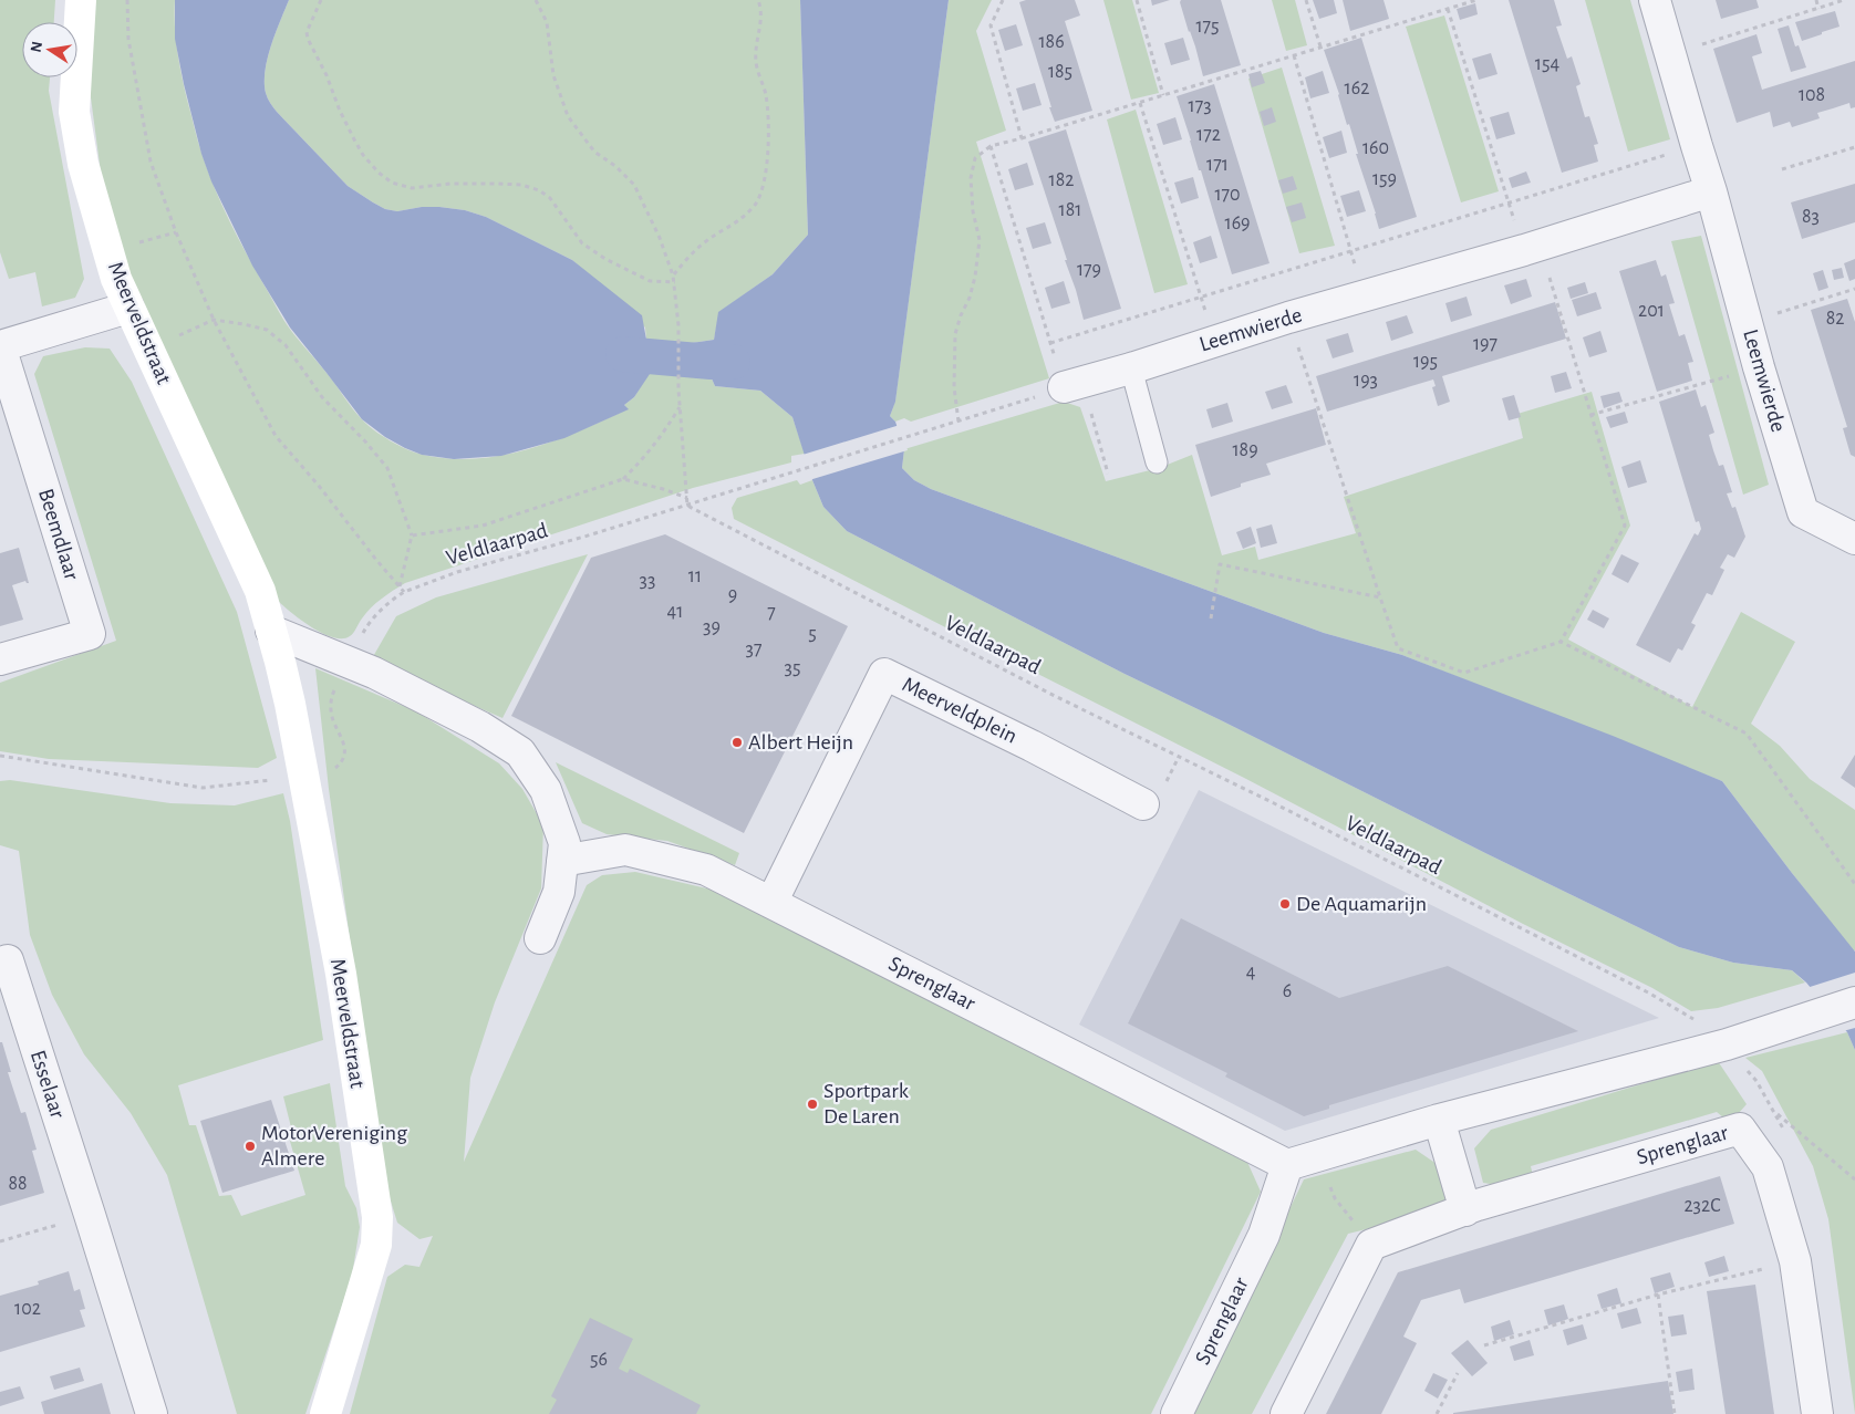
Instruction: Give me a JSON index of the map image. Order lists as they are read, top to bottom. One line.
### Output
{"streets":{"street":["Meerveldstraat","Leemwierde","Beemdlaar","Meerveldplein","Sprenglaar","Esselaar"],"path":["Veldlaarpad"]},"crossings":[["Meerveldstraat","Beemdlaar"],["Meerveldstraat","Veldlaarpad"],["Leemwierde","Veldlaarpad"],["Meerveldplein","Sprenglaar"]],"places":["Albert Heijn","De Aquamarijn","Sportpark De Laren","MotorVereniging Almere"],"house_numbers":["175","186","154","185","162","108","173","172","160","171","159","182","170","181","83","169","179","201","82","197","195","193","189","11","33","9","41","7","39","5","37","35","4","6","88","232C","102","56"],"north":"left"}
